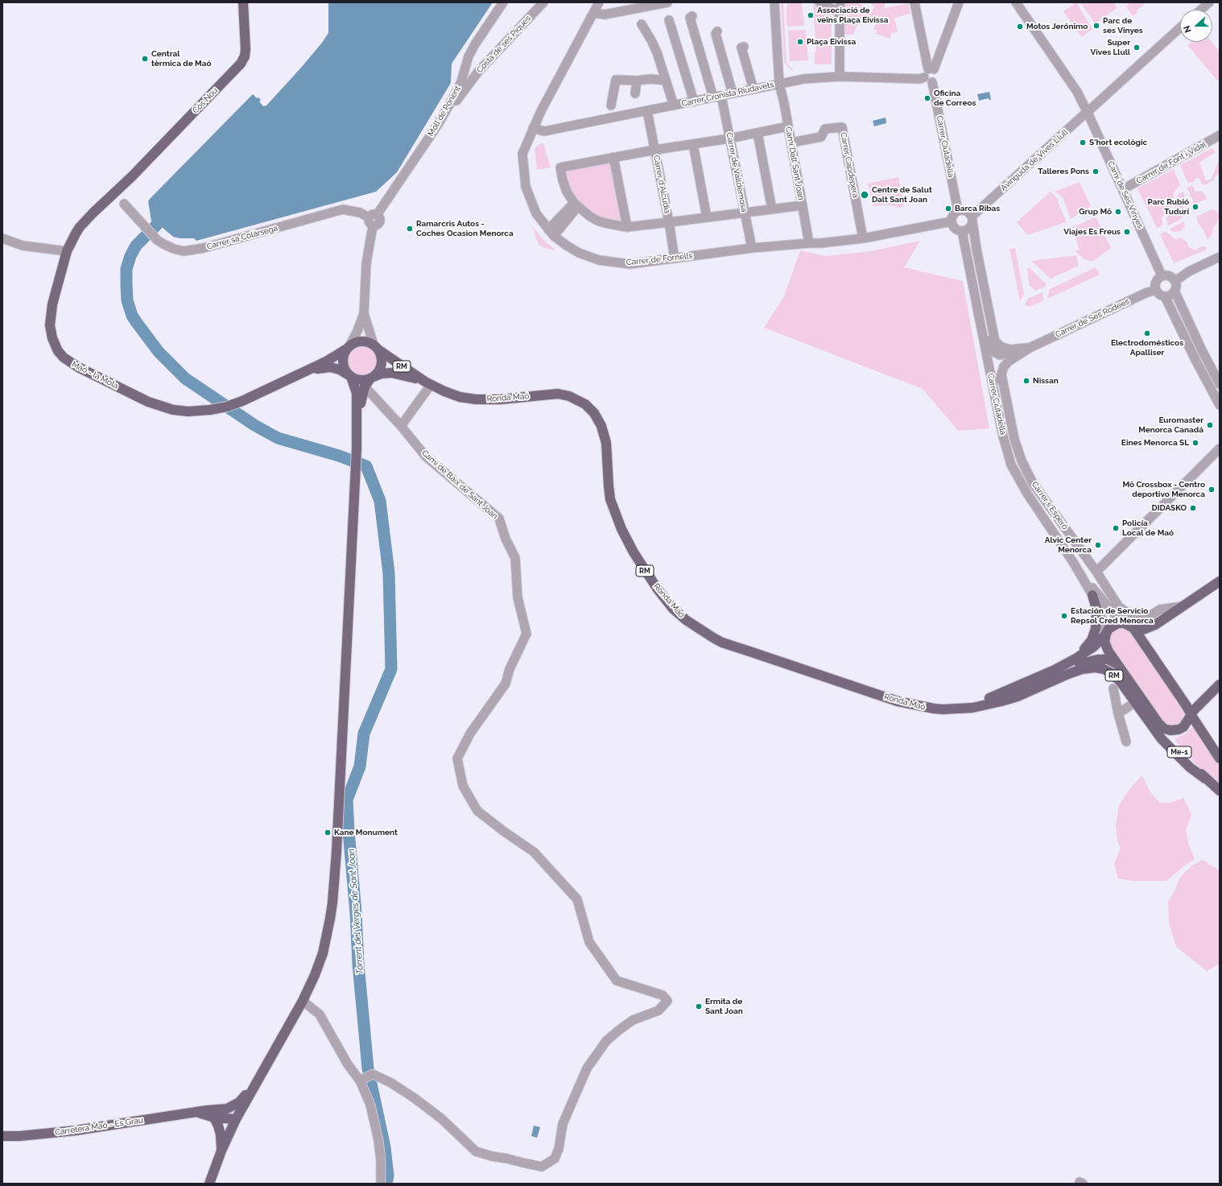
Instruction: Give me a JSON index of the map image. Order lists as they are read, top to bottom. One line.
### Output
{"streets":{"main road":["Cós Nou","RM","Maó - la Mola","Ronda Maó","Me-1","Carretera Maó - Es Grau"],"street":["Costa de ses Piques","Carrer Cronista Riudavets","Moll de Ponent","Carrer Ciutadella","Avinguda de Vives Llull","Carrer de Font i Vidal","Camí Dalt Sant Joan","Carrer Capdepera","Carrer de Valldemosa","Carrer d'Alcudia","Camí de Ses Vinyes","Carrer sa Colàrsega","Carrer de Fornells","Carrer de Ses Rodees","Camí de Baix de Sant Joan","Carrer s'Esperó"]},"crossings":[["Costa de ses Piques","Moll de Ponent"],["Carrer Cronista Riudavets","Carrer Ciutadella"],["Carrer Cronista Riudavets","Camí Dalt Sant Joan"],["Carrer Cronista Riudavets","Carrer de Valldemosa"],["Carrer Cronista Riudavets","Carrer d'Alcudia"],["Carrer Cronista Riudavets","Carrer de Fornells"],["Cós Nou","Maó - la Mola"],["Moll de Ponent","Carrer sa Colàrsega"],["Moll de Ponent","Maó - la Mola"],["Moll de Ponent","Ronda Maó"],["Moll de Ponent","Camí de Baix de Sant Joan"],["Carrer Ciutadella","Avinguda de Vives Llull"],["Carrer Ciutadella","Carrer de Fornells"],["Carrer Ciutadella","Carrer de Ses Rodees"],["Carrer Ciutadella","RM"],["Avinguda de Vives Llull","Camí de Ses Vinyes"],["Avinguda de Vives Llull","Carrer de Fornells"],["Avinguda de Vives Llull","Carrer de Ses Rodees"],["Carrer de Font i Vidal","Camí de Ses Vinyes"],["Camí Dalt Sant Joan","Carrer Capdepera"],["Camí Dalt Sant Joan","Carrer de Fornells"],["Carrer Capdepera","Carrer de Fornells"],["Carrer de Valldemosa","Carrer de Fornells"],["Carrer d'Alcudia","Carrer de Fornells"],["Camí de Ses Vinyes","Carrer de Ses Rodees"],["Carrer de Fornells","Carrer de Ses Rodees"],["Carrer de Ses Rodees","Carrer s'Esperó"],["RM","Ronda Maó"],["RM","Carrer s'Esperó"],["RM","Me-1"],["Maó - la Mola","Ronda Maó"],["Maó - la Mola","Camí de Baix de Sant Joan"],["Ronda Maó","Camí de Baix de Sant Joan"]],"water":["Torrent del Verges de Sant Joan"],"places":["Associació de veïns Plaça Eivissa","Parc de ses Vinyes","Motos Jerónimo","Plaça Eivissa","Super Vives Llull","Central tèrmica de Maó","Oficina de Correos","S'hort ecològic","Talleres Pons","Centre de Salut Dalt Sant Joan","Parc Rubió Tudurí","Barca Ribas","Grup Mô","Ramarcris Autos - Coches Ocasion Menorca","Viajes Es Freus","Electrodomésticos Apalliser","Nissan","Euromaster Menorca Canadá","Eines Menorca SL","Mô Crossbox - Centro deportivo Menorca","DIDASKO","Policía Local de Maó","Alvic Center Menorca","Estación de Servicio Repsol Cred Menorca","Kane Monument","Ermita de Sant Joan"],"north":"left"}
